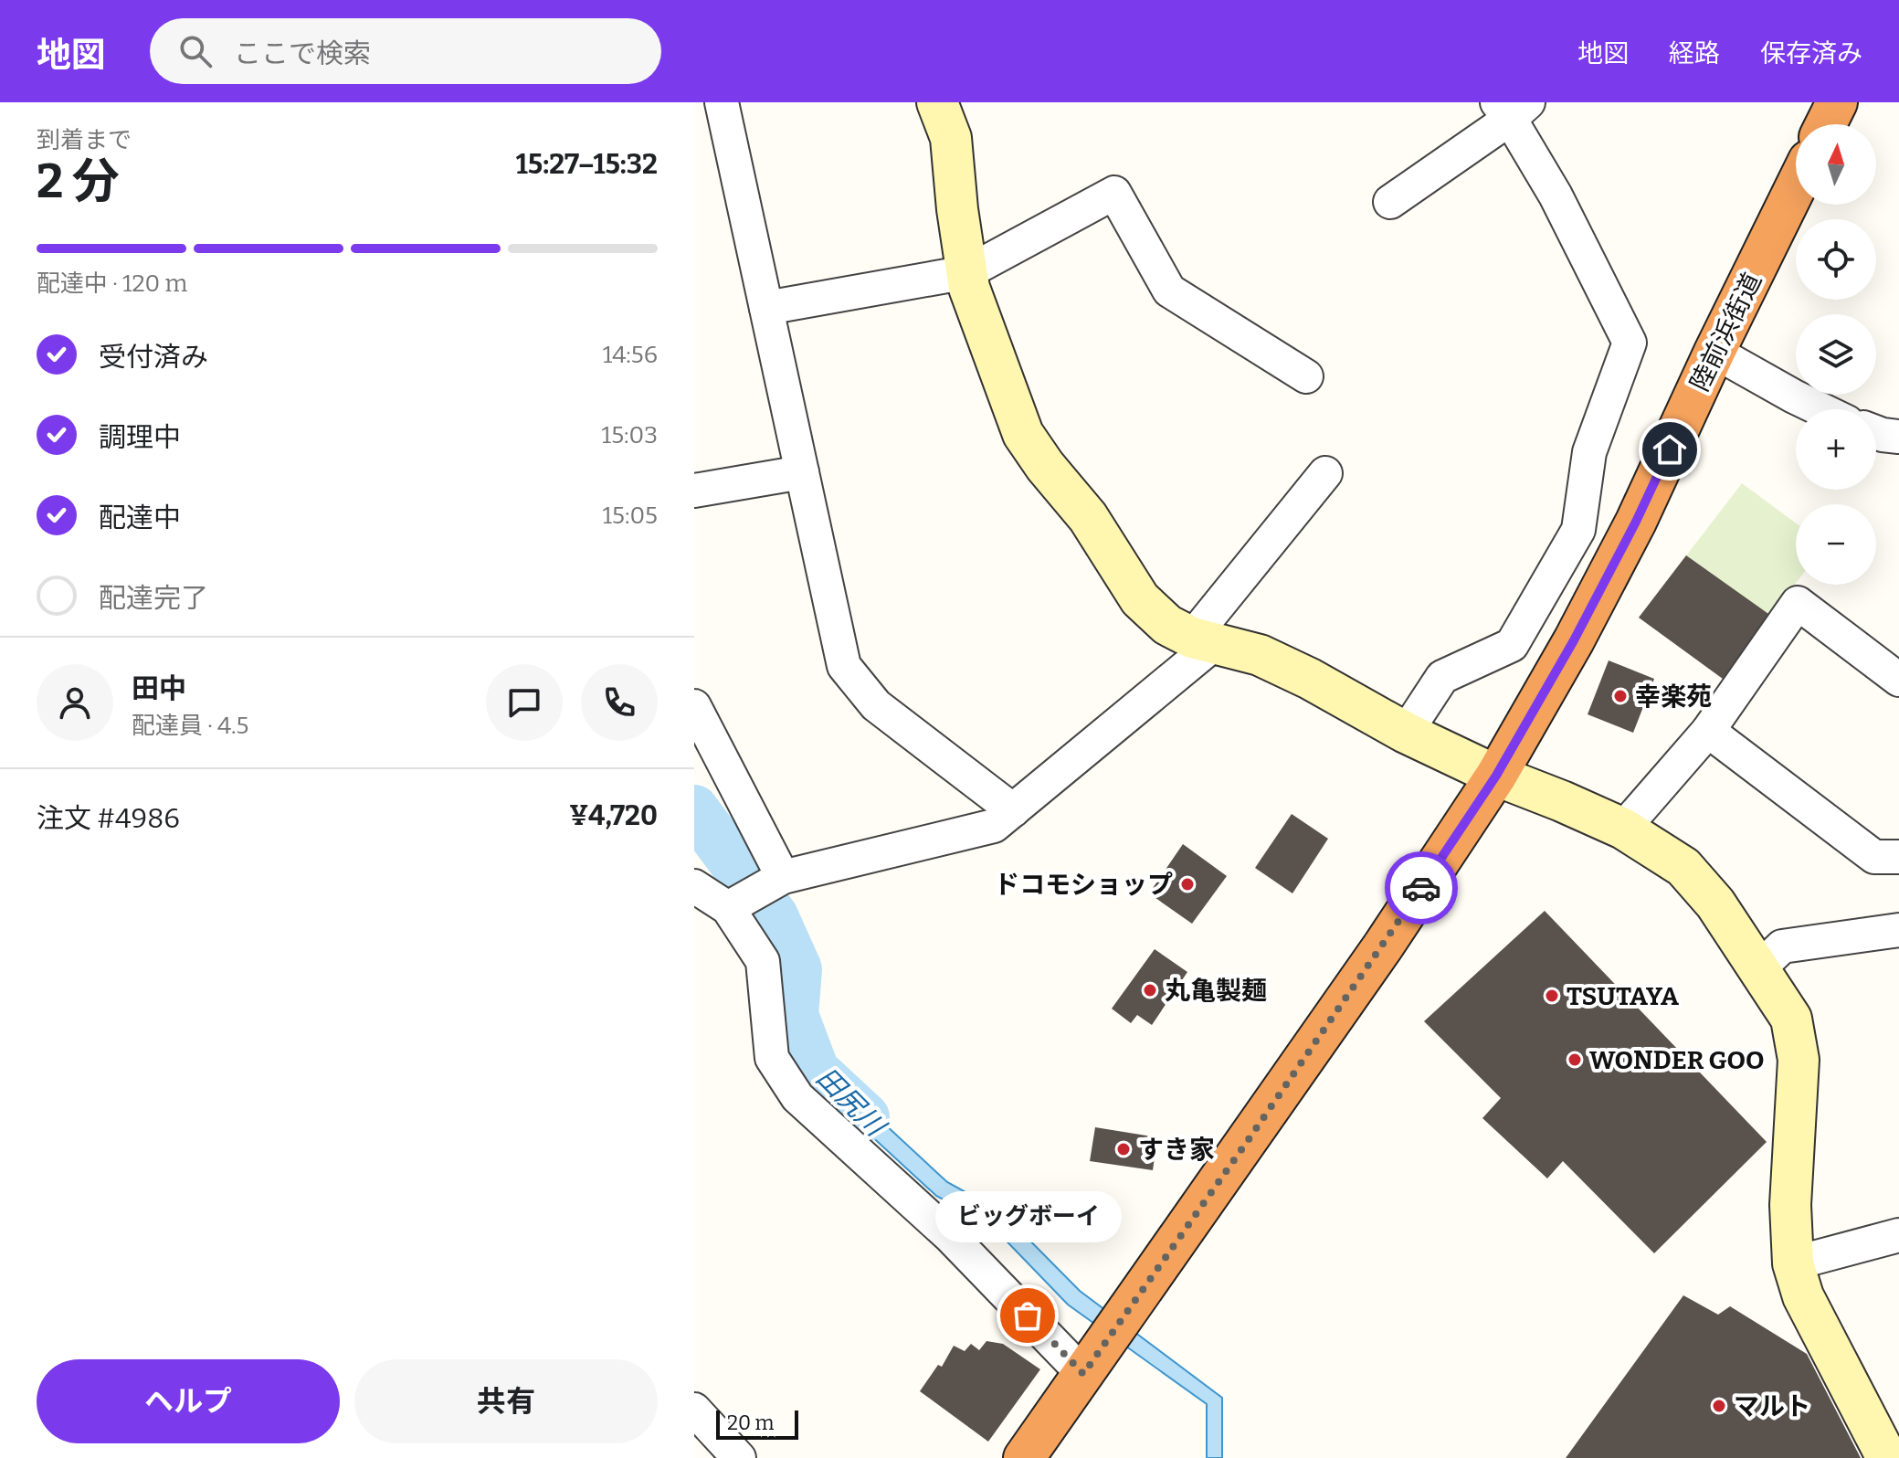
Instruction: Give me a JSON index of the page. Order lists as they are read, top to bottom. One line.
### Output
{"streets":{"highway":["陸前浜街道"]},"water":["田尻川"],"places":["幸楽苑","ドコモショップ","丸亀製麺","TSUTAYA","WONDER GOO","すき家","ビッグボーイ","マルト"],"scale_bar":"20 m","north":"top","page":{"header":"地図","search":"ここで検索","nav":["地図","経路","保存済み"],"heading":["2 分","到着まで","15:27–15:32"],"panel":["田中","配達員 · 4.5","注文 #4986","¥4,720"],"map_buttons":["+","−"],"bar":"配達中 · 120 m","list":[["受付済み","14:56"],["調理中","15:03"],["配達中","15:05"],"配達完了"],"bubble":"ビッグボーイ","buttons":["ヘルプ","共有"],"scale":"20 m"}}
